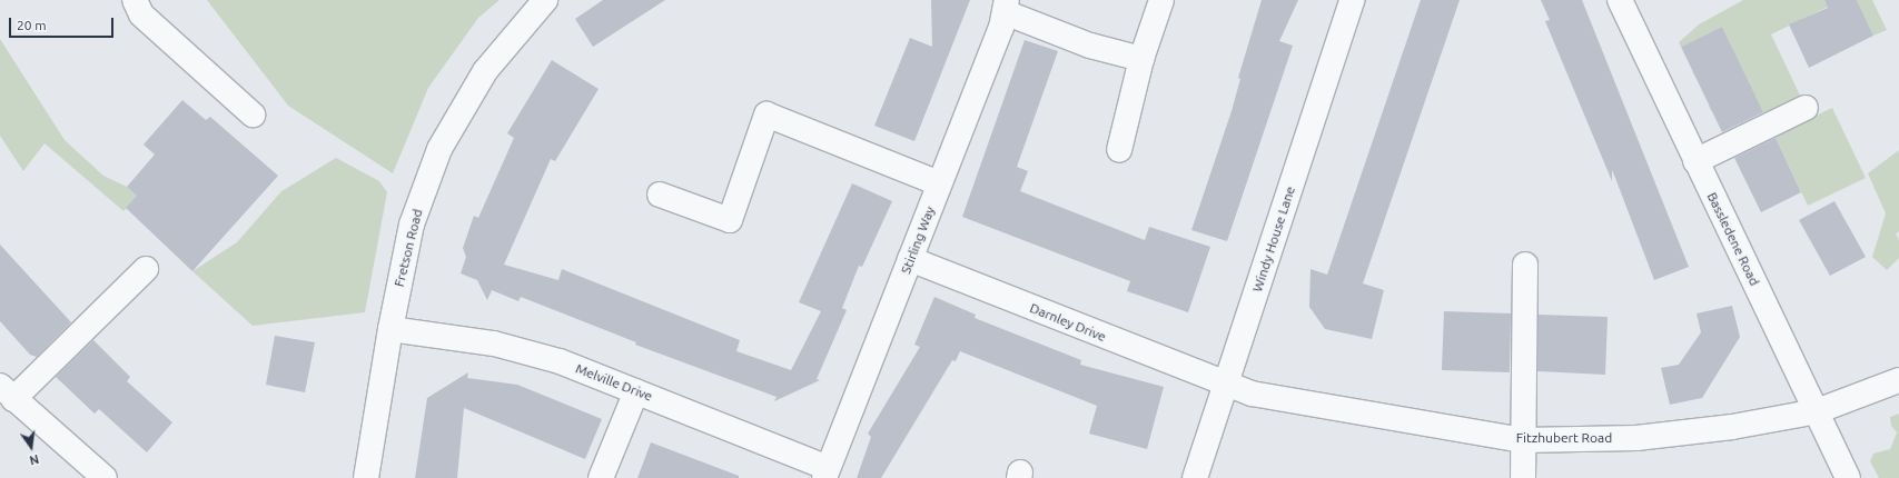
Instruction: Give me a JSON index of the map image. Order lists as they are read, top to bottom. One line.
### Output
{"streets":{"street":["Windy House Lane","Bassledene Road","Stirling Way","Fretson Road","Darnley Drive","Melville Drive","Fitzhubert Road"]},"crossings":[["Windy House Lane","Darnley Drive"],["Windy House Lane","Fitzhubert Road"],["Bassledene Road","Fitzhubert Road"],["Stirling Way","Darnley Drive"],["Stirling Way","Melville Drive"],["Fretson Road","Melville Drive"],["Darnley Drive","Fitzhubert Road"]],"scale_bar":"20 m","north":"bottom"}
